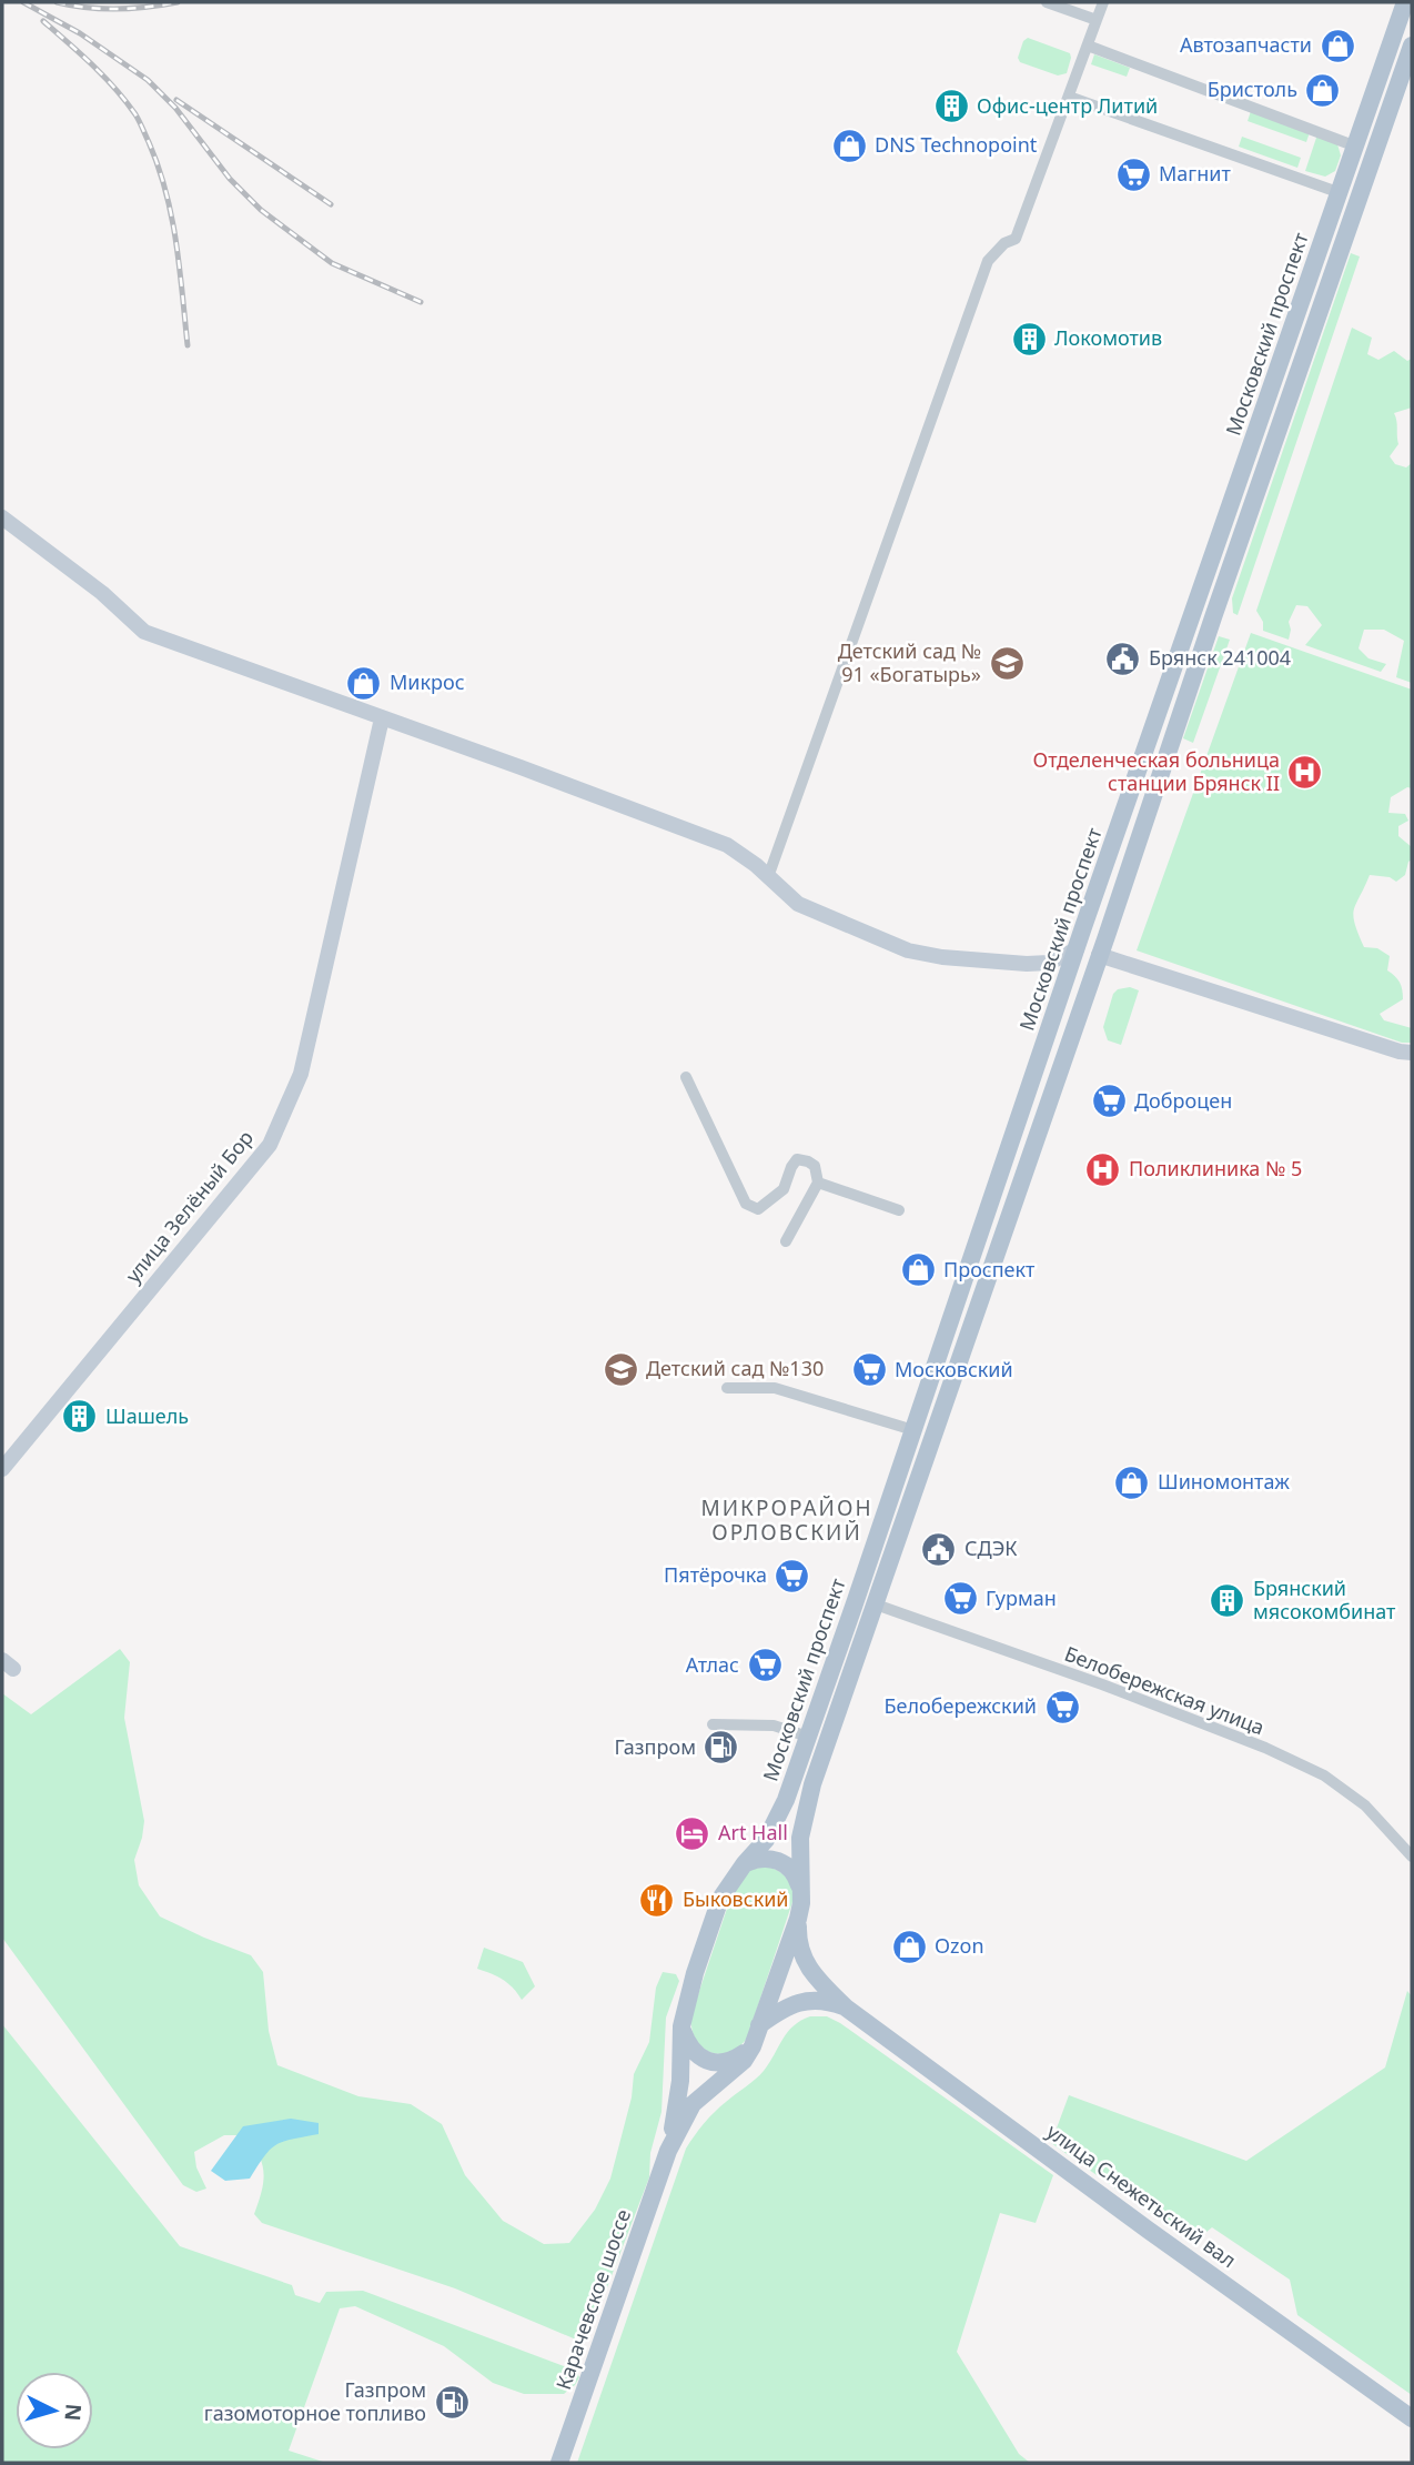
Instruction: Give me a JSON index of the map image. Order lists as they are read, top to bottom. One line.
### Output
{"streets":{"main road":["Московский проспект","улица Снежетьский вал","Карачевское шоссе"],"street":["улица Зелёный Бор","Белобережская улица"]},"crossings":[["Московский проспект","Карачевское шоссе"]],"districts":["МИКРОРАЙОН ОРЛОВСКИЙ"],"places":{"shop":["Автозапчасти","Бристоль","DNS Technopoint","Микрос","Проспект","Шиномонтаж","Ozon"],"building":["Офис-центр Литий","Локомотив","Шашель","Брянский мясокомбинат"],"supermarket":["Магнит","Доброцен","Московский","Пятёрочка","Гурман","Атлас","Белобережский"],"public building":["Брянск 241004","СДЭК"],"school or university":["Детский сад № 91 «Богатырь»","Детский сад №130"],"hospital":["Отделенческая больница станции Брянск II","Поликлиника № 5"],"fuel station":["Газпром","Газпром газомоторное топливо"],"hotel":["Art Hall"],"restaurant":["Быковский"]},"north":"right"}
